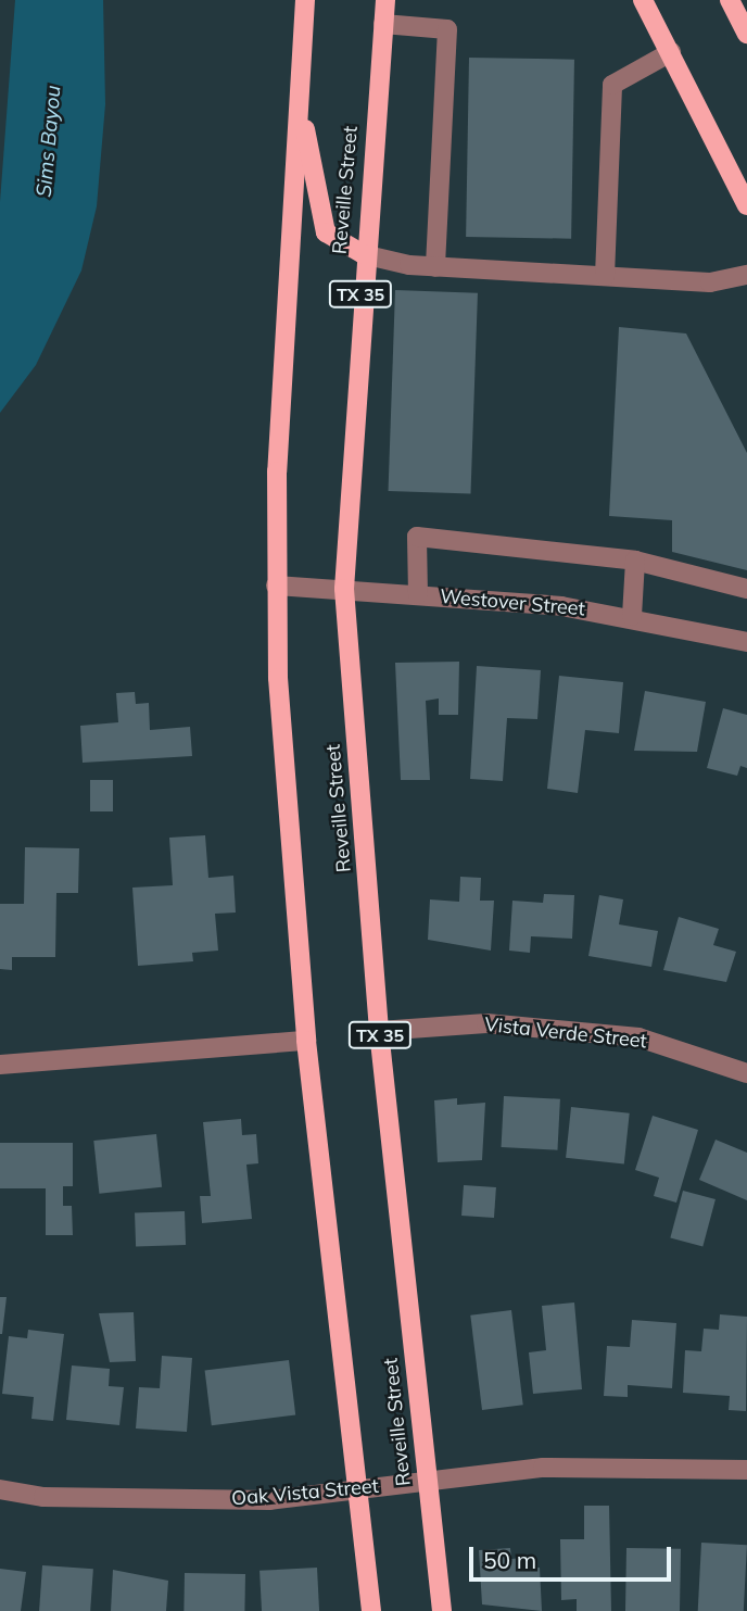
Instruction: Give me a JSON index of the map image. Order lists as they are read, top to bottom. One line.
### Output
{"streets":{"main road":["Reveille Street","TX 35"],"street":["Westover Street","Vista Verde Street","Oak Vista Street"]},"crossings":[["Reveille Street","Westover Street"],["Reveille Street","Vista Verde Street"],["Reveille Street","Oak Vista Street"]],"water":["Sims Bayou"],"scale_bar":"50 m"}
